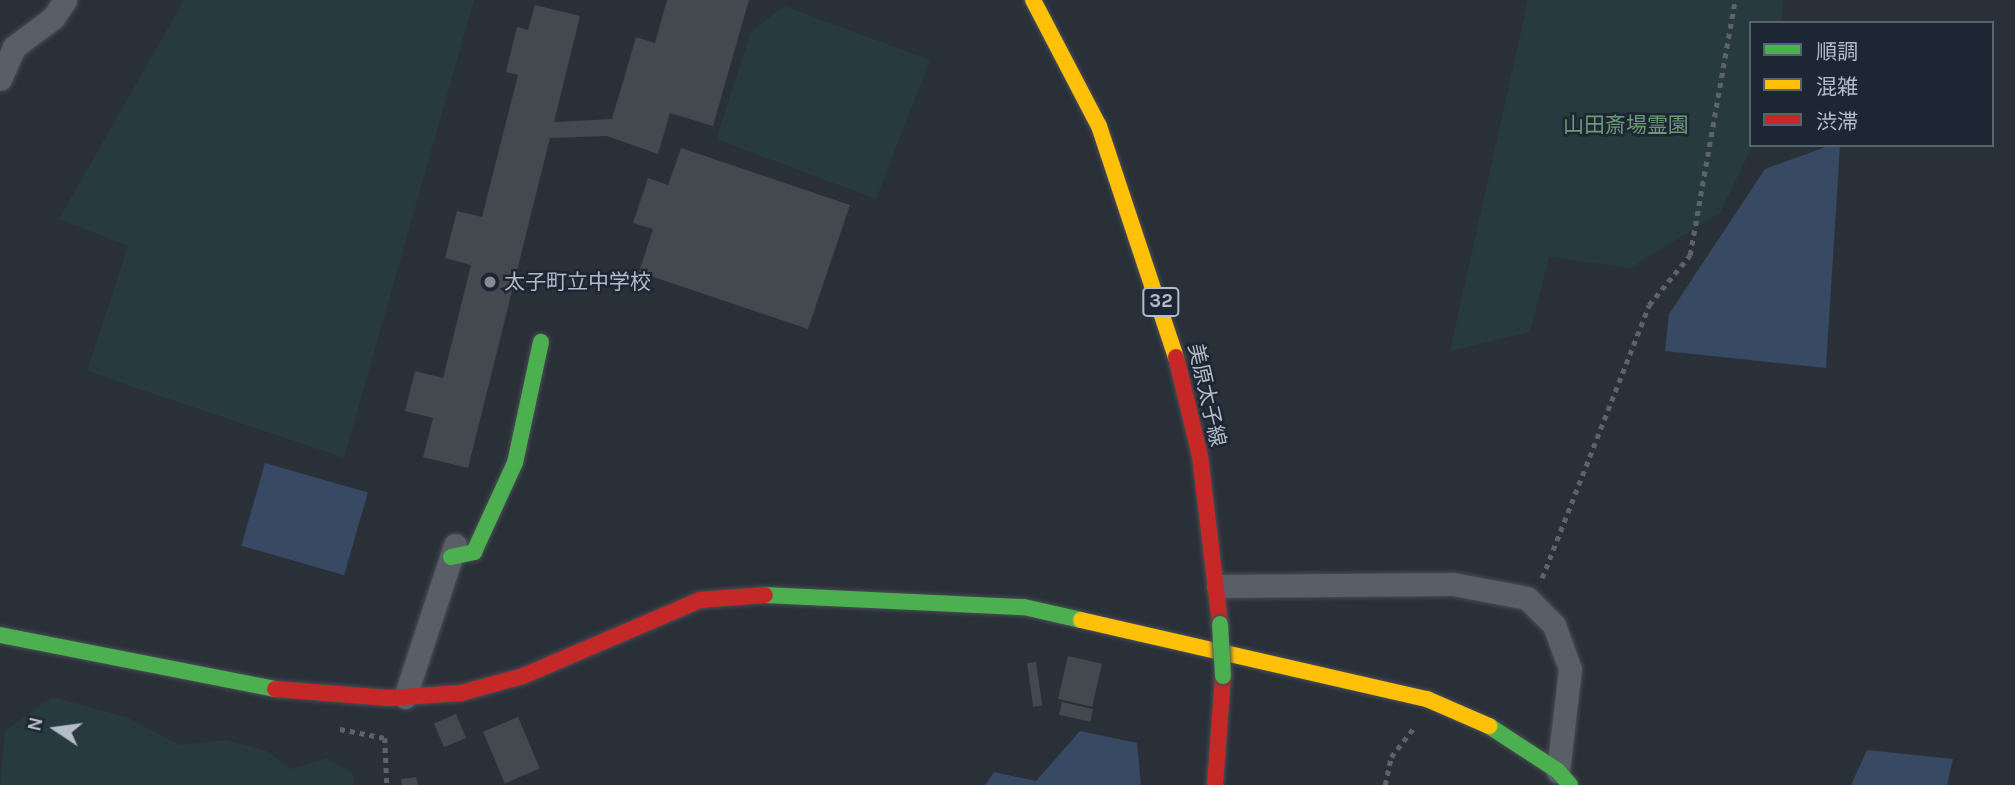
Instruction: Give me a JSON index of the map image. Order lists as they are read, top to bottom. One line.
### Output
{"streets":{"street":["32","美原太子線"]},"parks":["山田斎場霊園"],"places":["太子町立中学校"],"legend":["順調","混雑","渋滞"],"north":"left"}
